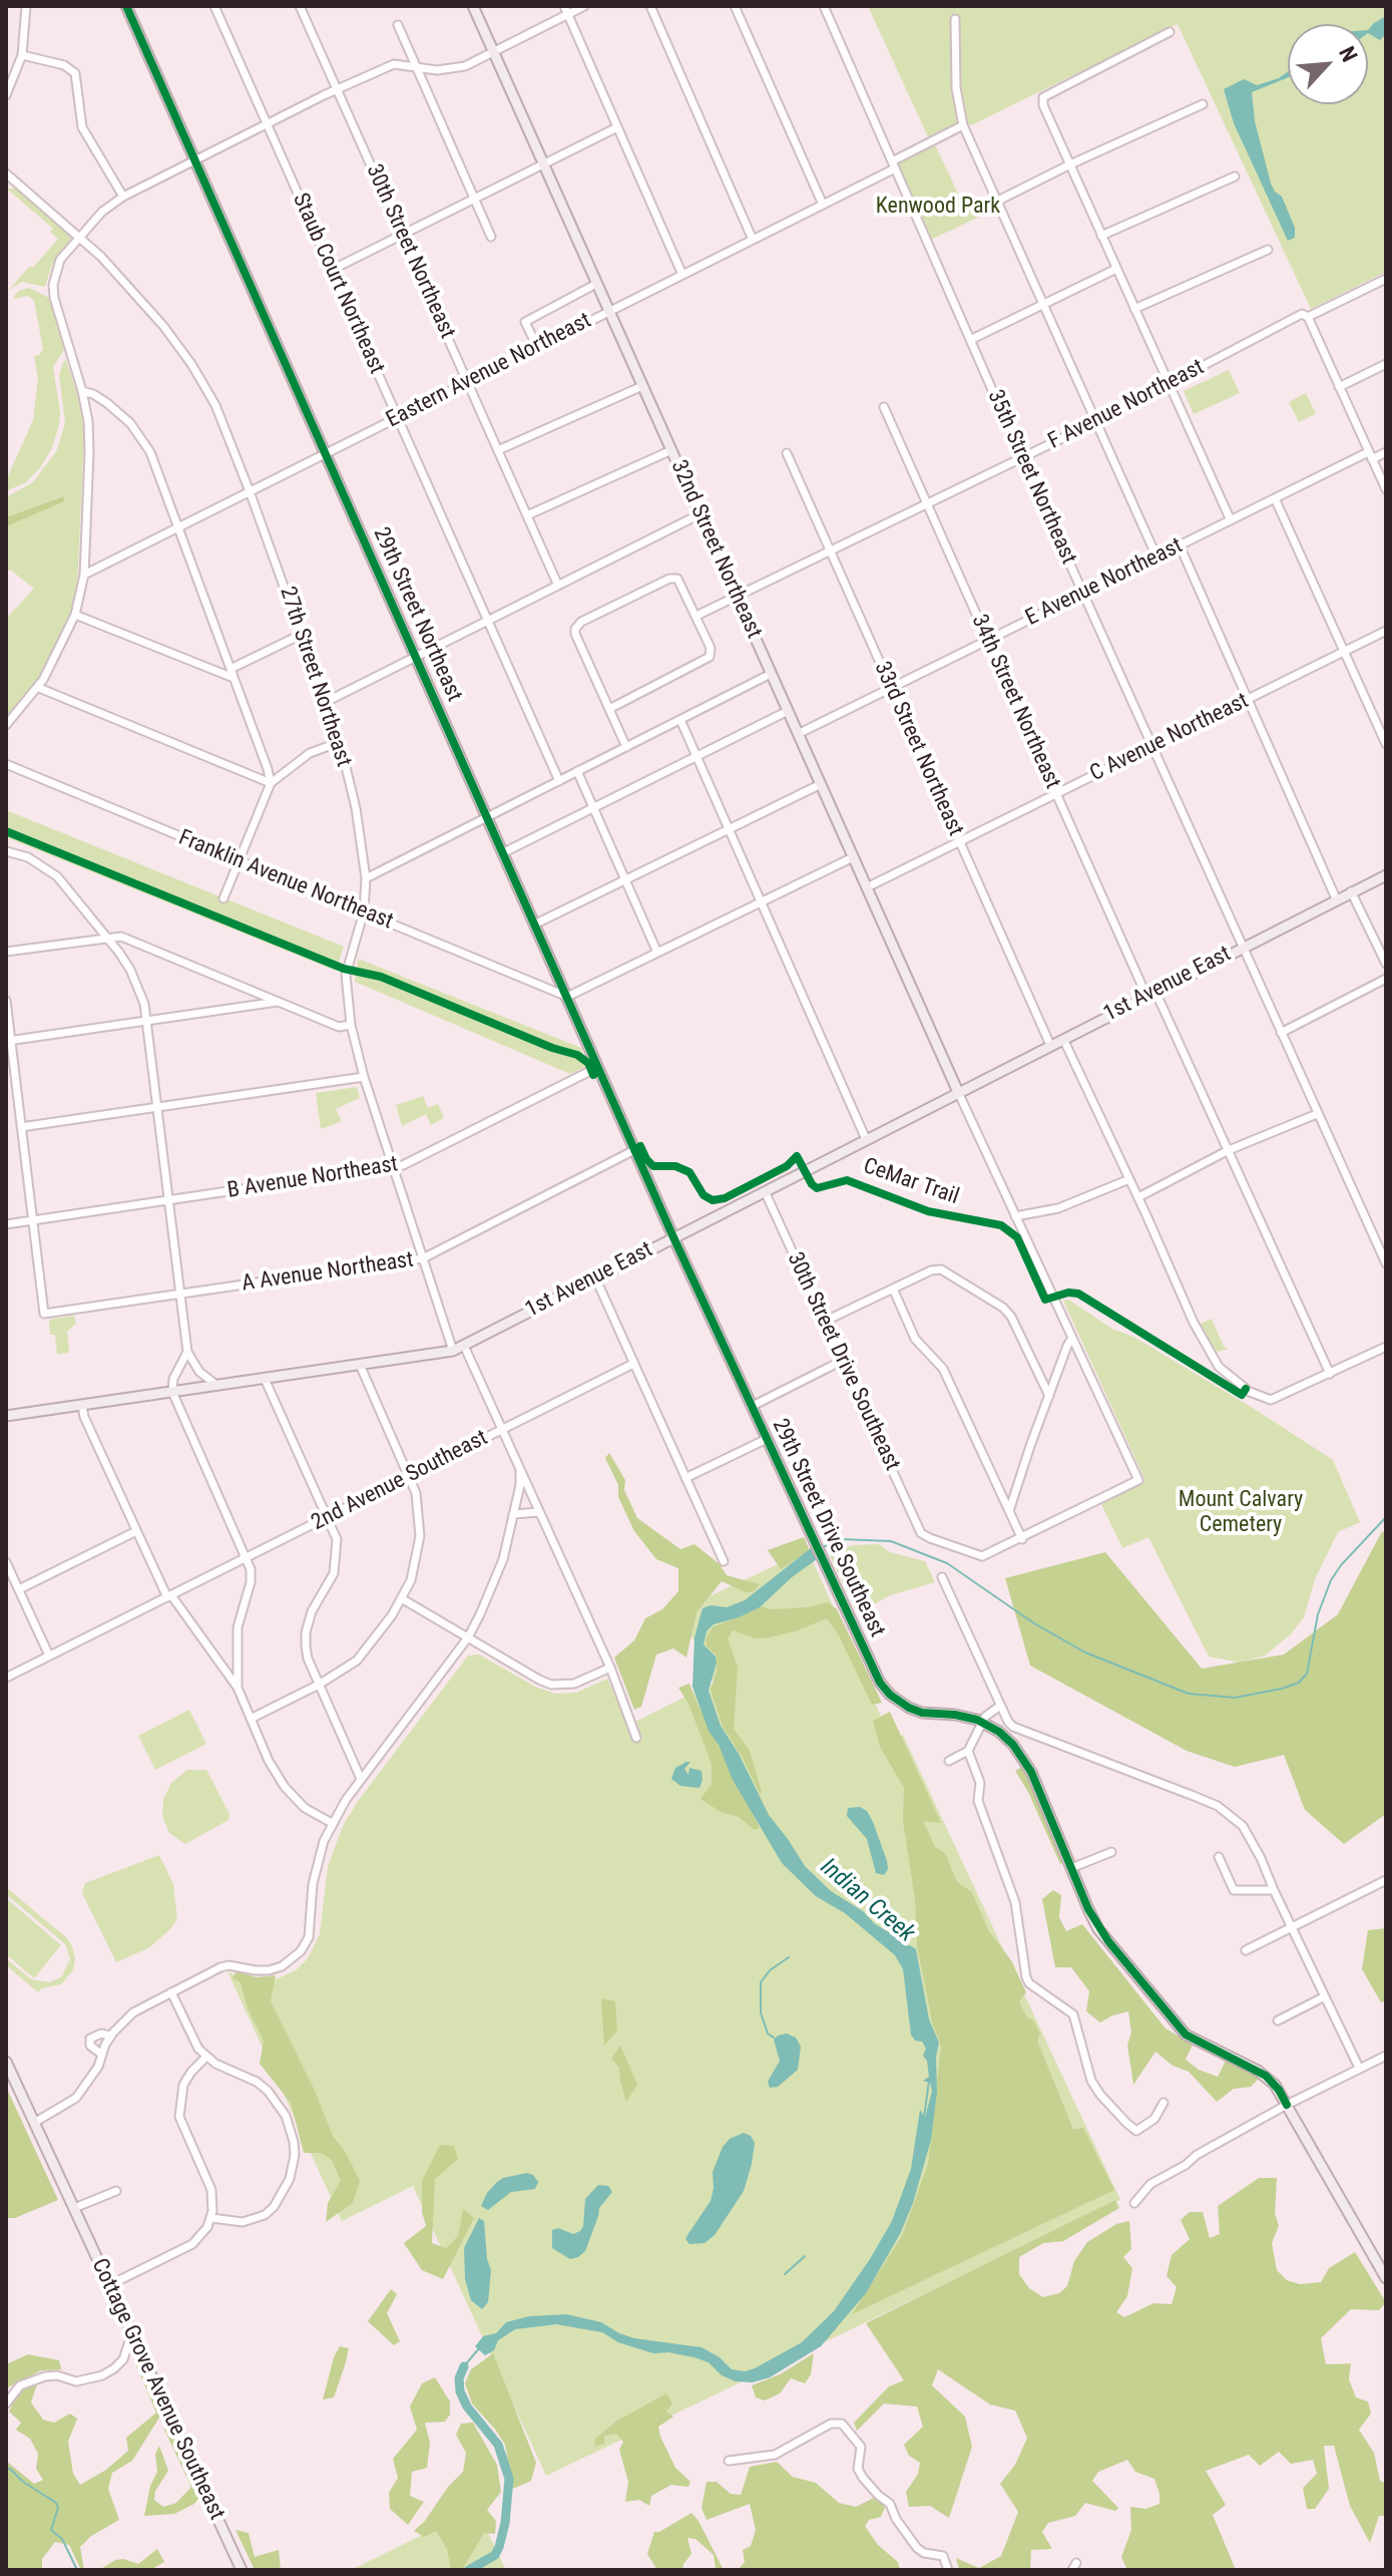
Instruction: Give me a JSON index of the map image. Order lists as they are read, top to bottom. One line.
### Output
{"streets":{"main road":["32nd Street Northeast","29th Street Northeast","1st Avenue East","29th Street Drive Southeast","Cottage Grove Avenue Southeast"],"street":["30th Street Northeast","Staub Court Northeast","Eastern Avenue Northeast","F Avenue Northeast","35th Street Northeast","E Avenue Northeast","27th Street Northeast","34th Street Northeast","C Avenue Northeast","33rd Street Northeast","Franklin Avenue Northeast","B Avenue Northeast","A Avenue Northeast","30th Street Drive Southeast","2nd Avenue Southeast"],"cycle path":["CeMar Trail"]},"crossings":[["30th Street Northeast","Eastern Avenue Northeast"],["Staub Court Northeast","Eastern Avenue Northeast"],["Eastern Avenue Northeast","35th Street Northeast"],["Eastern Avenue Northeast","32nd Street Northeast"],["Eastern Avenue Northeast","29th Street Northeast"],["Eastern Avenue Northeast","27th Street Northeast"],["F Avenue Northeast","35th Street Northeast"],["F Avenue Northeast","32nd Street Northeast"],["F Avenue Northeast","34th Street Northeast"],["F Avenue Northeast","33rd Street Northeast"],["35th Street Northeast","E Avenue Northeast"],["35th Street Northeast","C Avenue Northeast"],["35th Street Northeast","1st Avenue East"],["32nd Street Northeast","E Avenue Northeast"],["32nd Street Northeast","C Avenue Northeast"],["32nd Street Northeast","1st Avenue East"],["E Avenue Northeast","34th Street Northeast"],["E Avenue Northeast","33rd Street Northeast"],["29th Street Northeast","Franklin Avenue Northeast"],["29th Street Northeast","1st Avenue East"],["29th Street Northeast","B Avenue Northeast"],["29th Street Northeast","A Avenue Northeast"],["29th Street Northeast","29th Street Drive Southeast"],["27th Street Northeast","Franklin Avenue Northeast"],["27th Street Northeast","1st Avenue East"],["27th Street Northeast","B Avenue Northeast"],["27th Street Northeast","A Avenue Northeast"],["34th Street Northeast","C Avenue Northeast"],["34th Street Northeast","1st Avenue East"],["C Avenue Northeast","33rd Street Northeast"],["33rd Street Northeast","1st Avenue East"],["1st Avenue East","30th Street Drive Southeast"],["1st Avenue East","29th Street Drive Southeast"],["B Avenue Northeast","A Avenue Northeast"]],"water":["Indian Creek"],"parks":["Kenwood Park","Mount Calvary Cemetery"],"north":"top right"}
